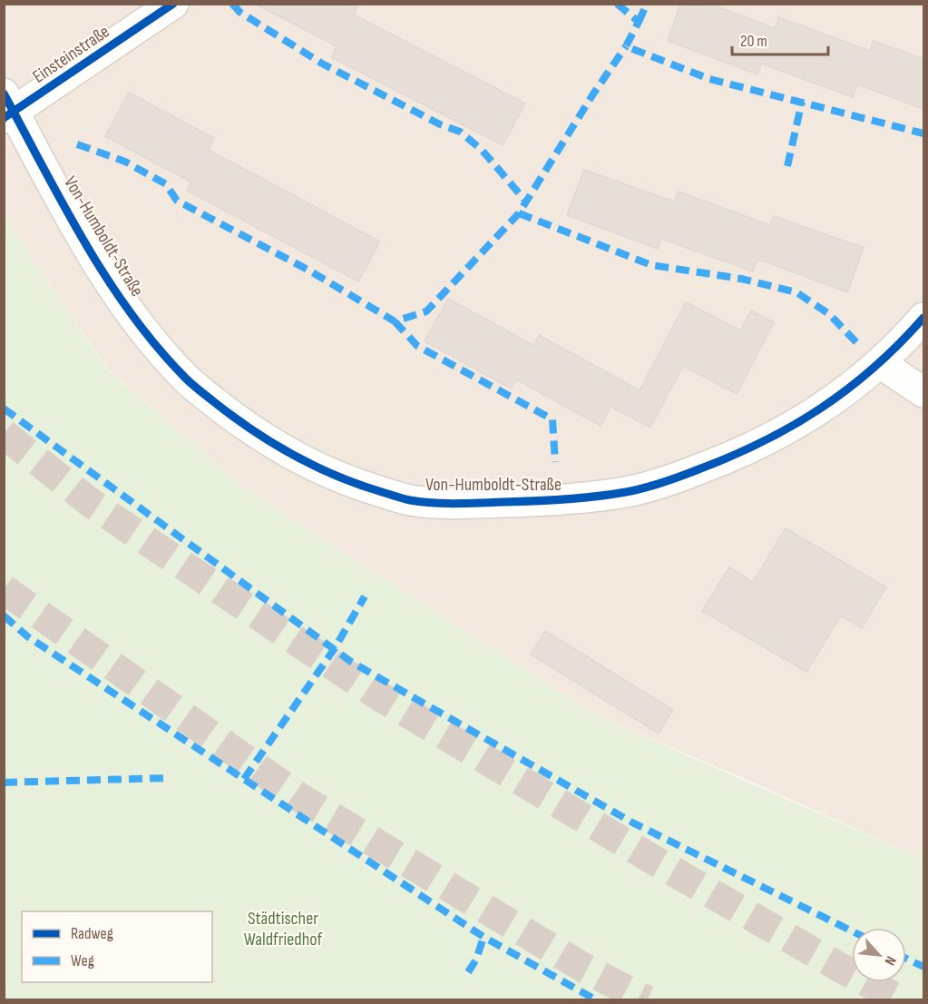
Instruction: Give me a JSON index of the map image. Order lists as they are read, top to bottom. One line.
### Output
{"streets":{"street":["Einsteinstraße","Von-Humboldt-Straße"]},"crossings":[["Einsteinstraße","Von-Humboldt-Straße"]],"parks":["Städtischer Waldfriedhof"],"legend":["Radweg","Weg"],"scale_bar":"20 m","north":"bottom right"}
